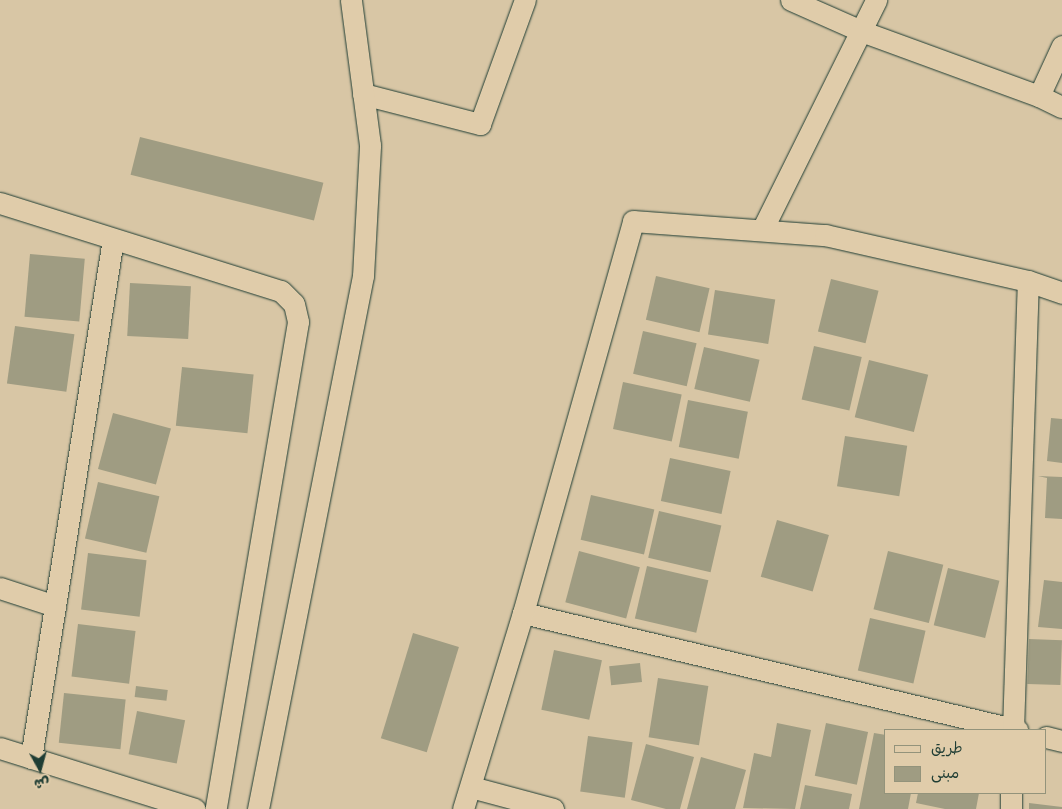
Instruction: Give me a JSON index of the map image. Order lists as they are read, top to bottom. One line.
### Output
{"legend":["طريق","مبنى"],"north":"bottom"}
